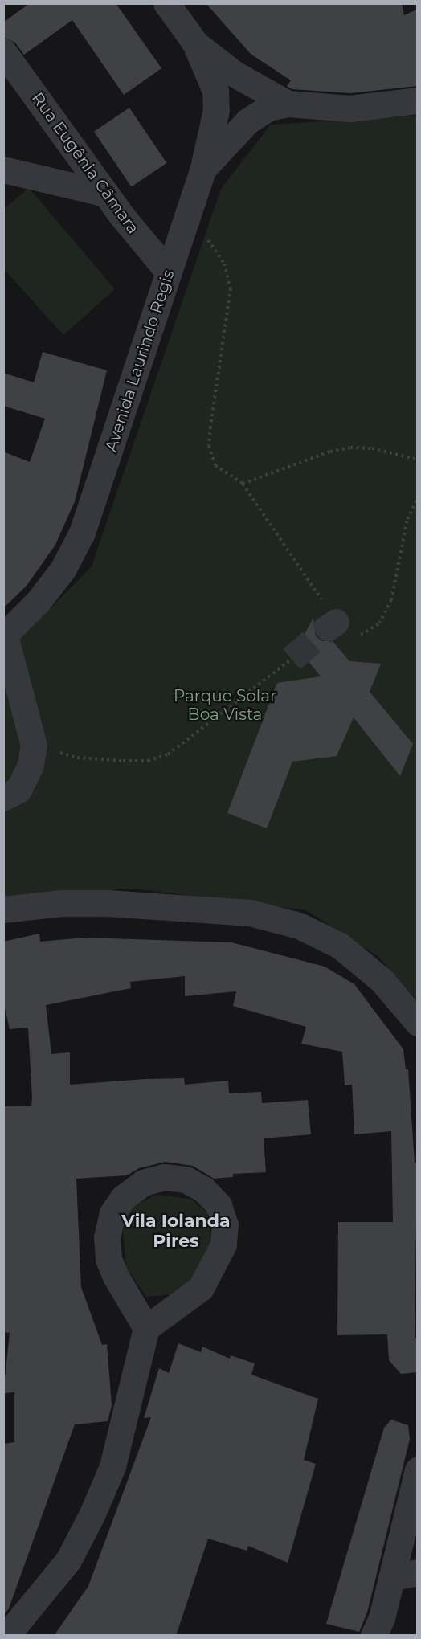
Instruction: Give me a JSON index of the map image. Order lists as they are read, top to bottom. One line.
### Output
{"streets":{"street":["Rua Eugênia Câmara","Avenida Laurindo Regis"]},"crossings":[["Rua Eugênia Câmara","Avenida Laurindo Regis"]],"districts":["Vila Iolanda Pires"],"parks":["Parque Solar Boa Vista"]}
